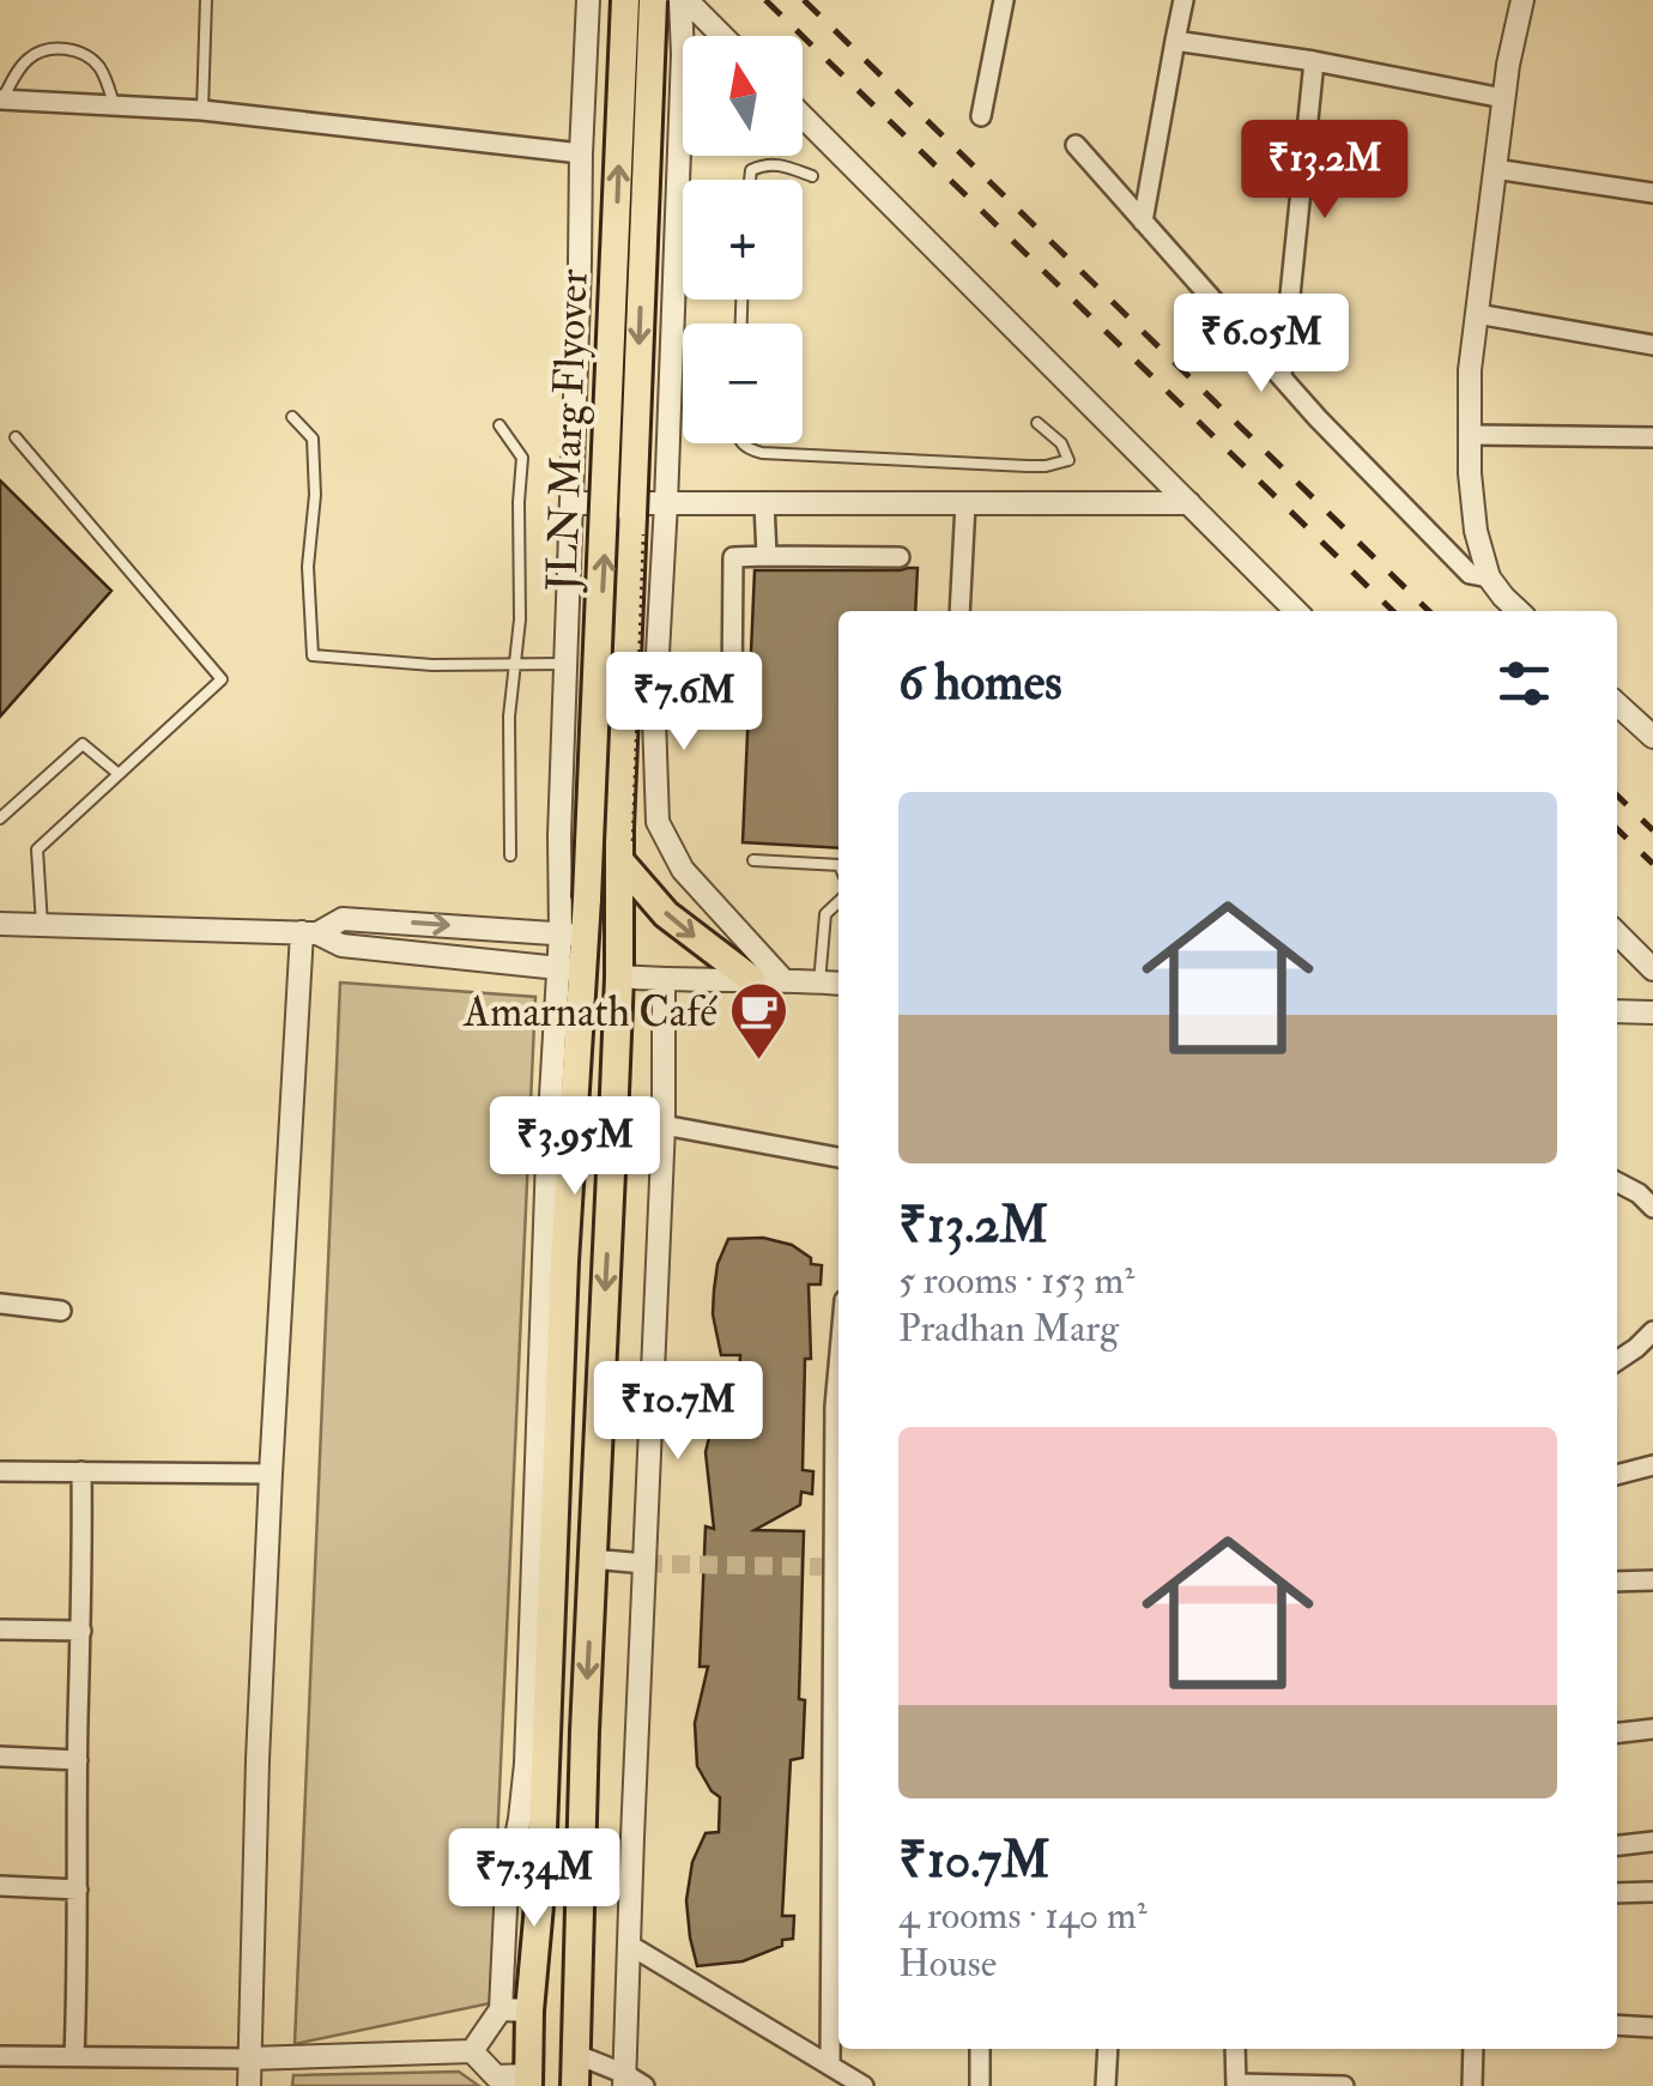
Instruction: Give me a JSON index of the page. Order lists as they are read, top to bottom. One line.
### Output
{"streets":{"main road":["JLN Marg Flyover"]},"places":{"cafe":["Amarnath Café"]},"north":"top","page":{"map_buttons":["+","−"],"price":["₹13.2M","₹6.05M","₹7.6M","₹3.95M","₹10.7M","₹7.34M"],"heading":"6 homes","list":[{"name":"₹13.2M","note":"5 rooms · 153 m² · Pradhan Marg"},{"name":"₹10.7M","note":"4 rooms · 140 m² · House"}]}}
